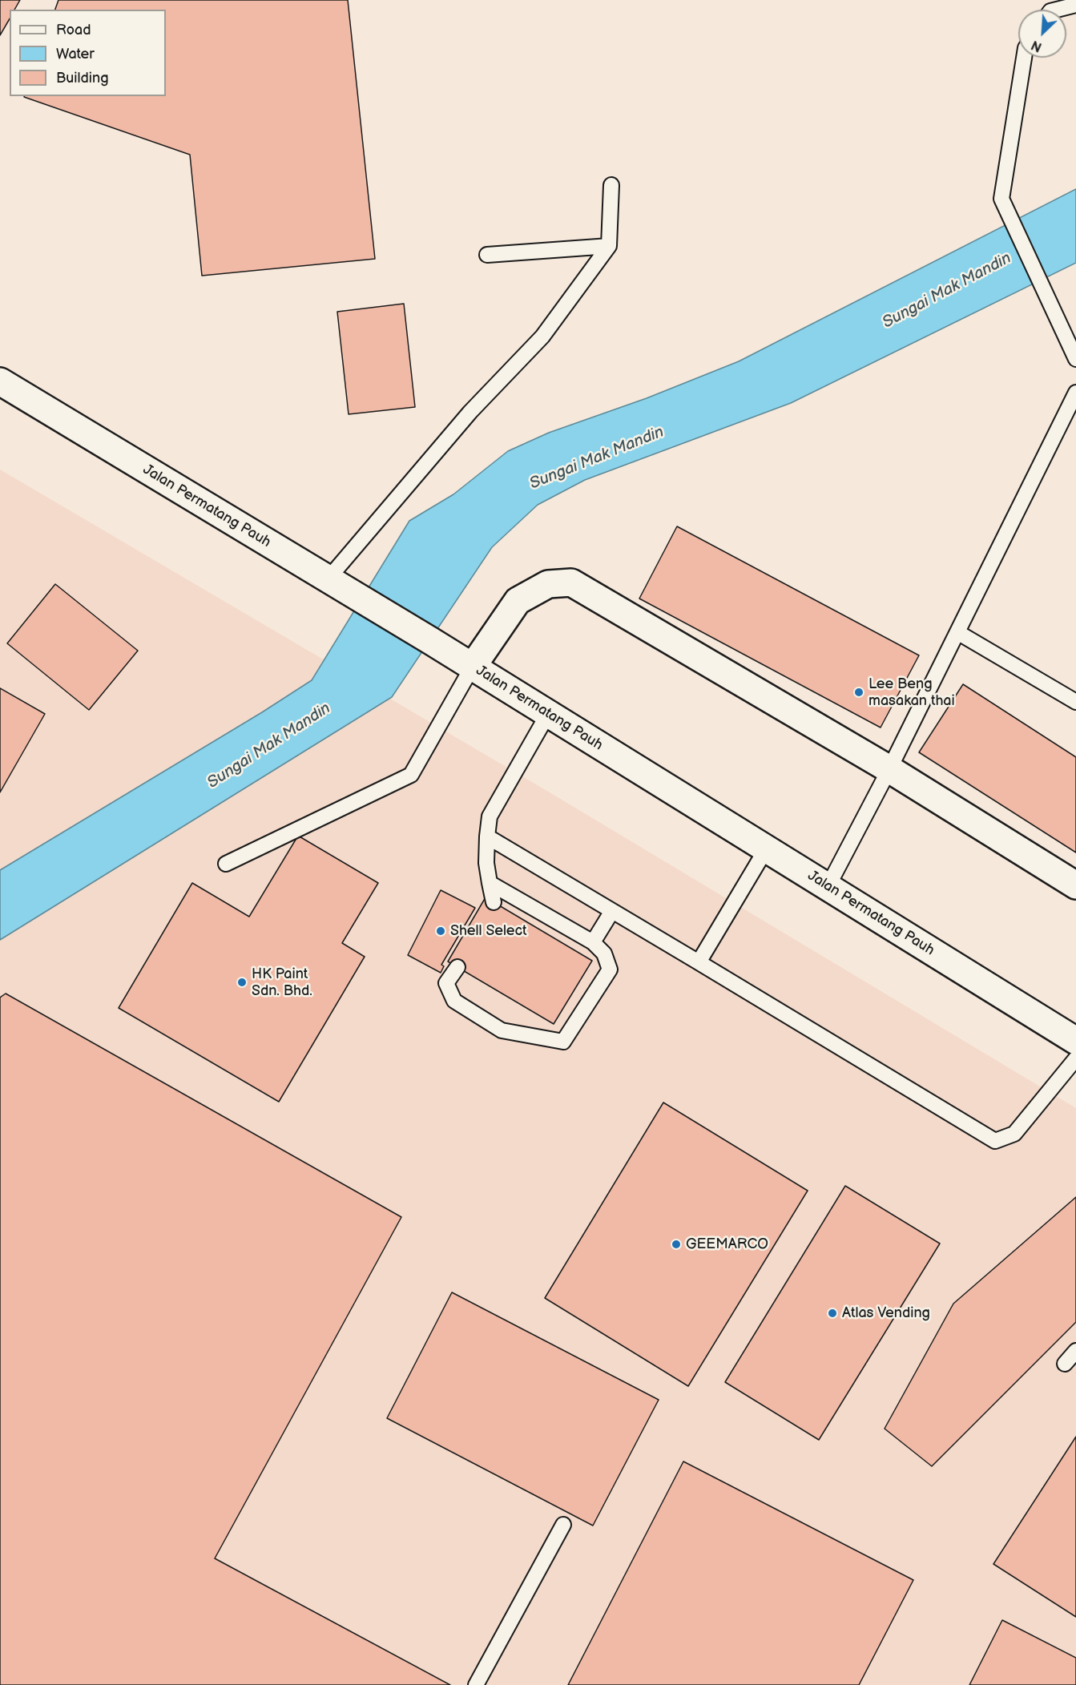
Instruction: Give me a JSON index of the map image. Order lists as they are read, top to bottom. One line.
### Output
{"streets":{"main road":["Jalan Permatang Pauh"]},"water":["Sungai Mak Mandin"],"places":["Lee Beng masakan thai","Shell Select","HK Paint Sdn. Bhd.","GEEMARCO","Atlas Vending"],"legend":["Road","Water","Building"],"north":"bottom left"}
